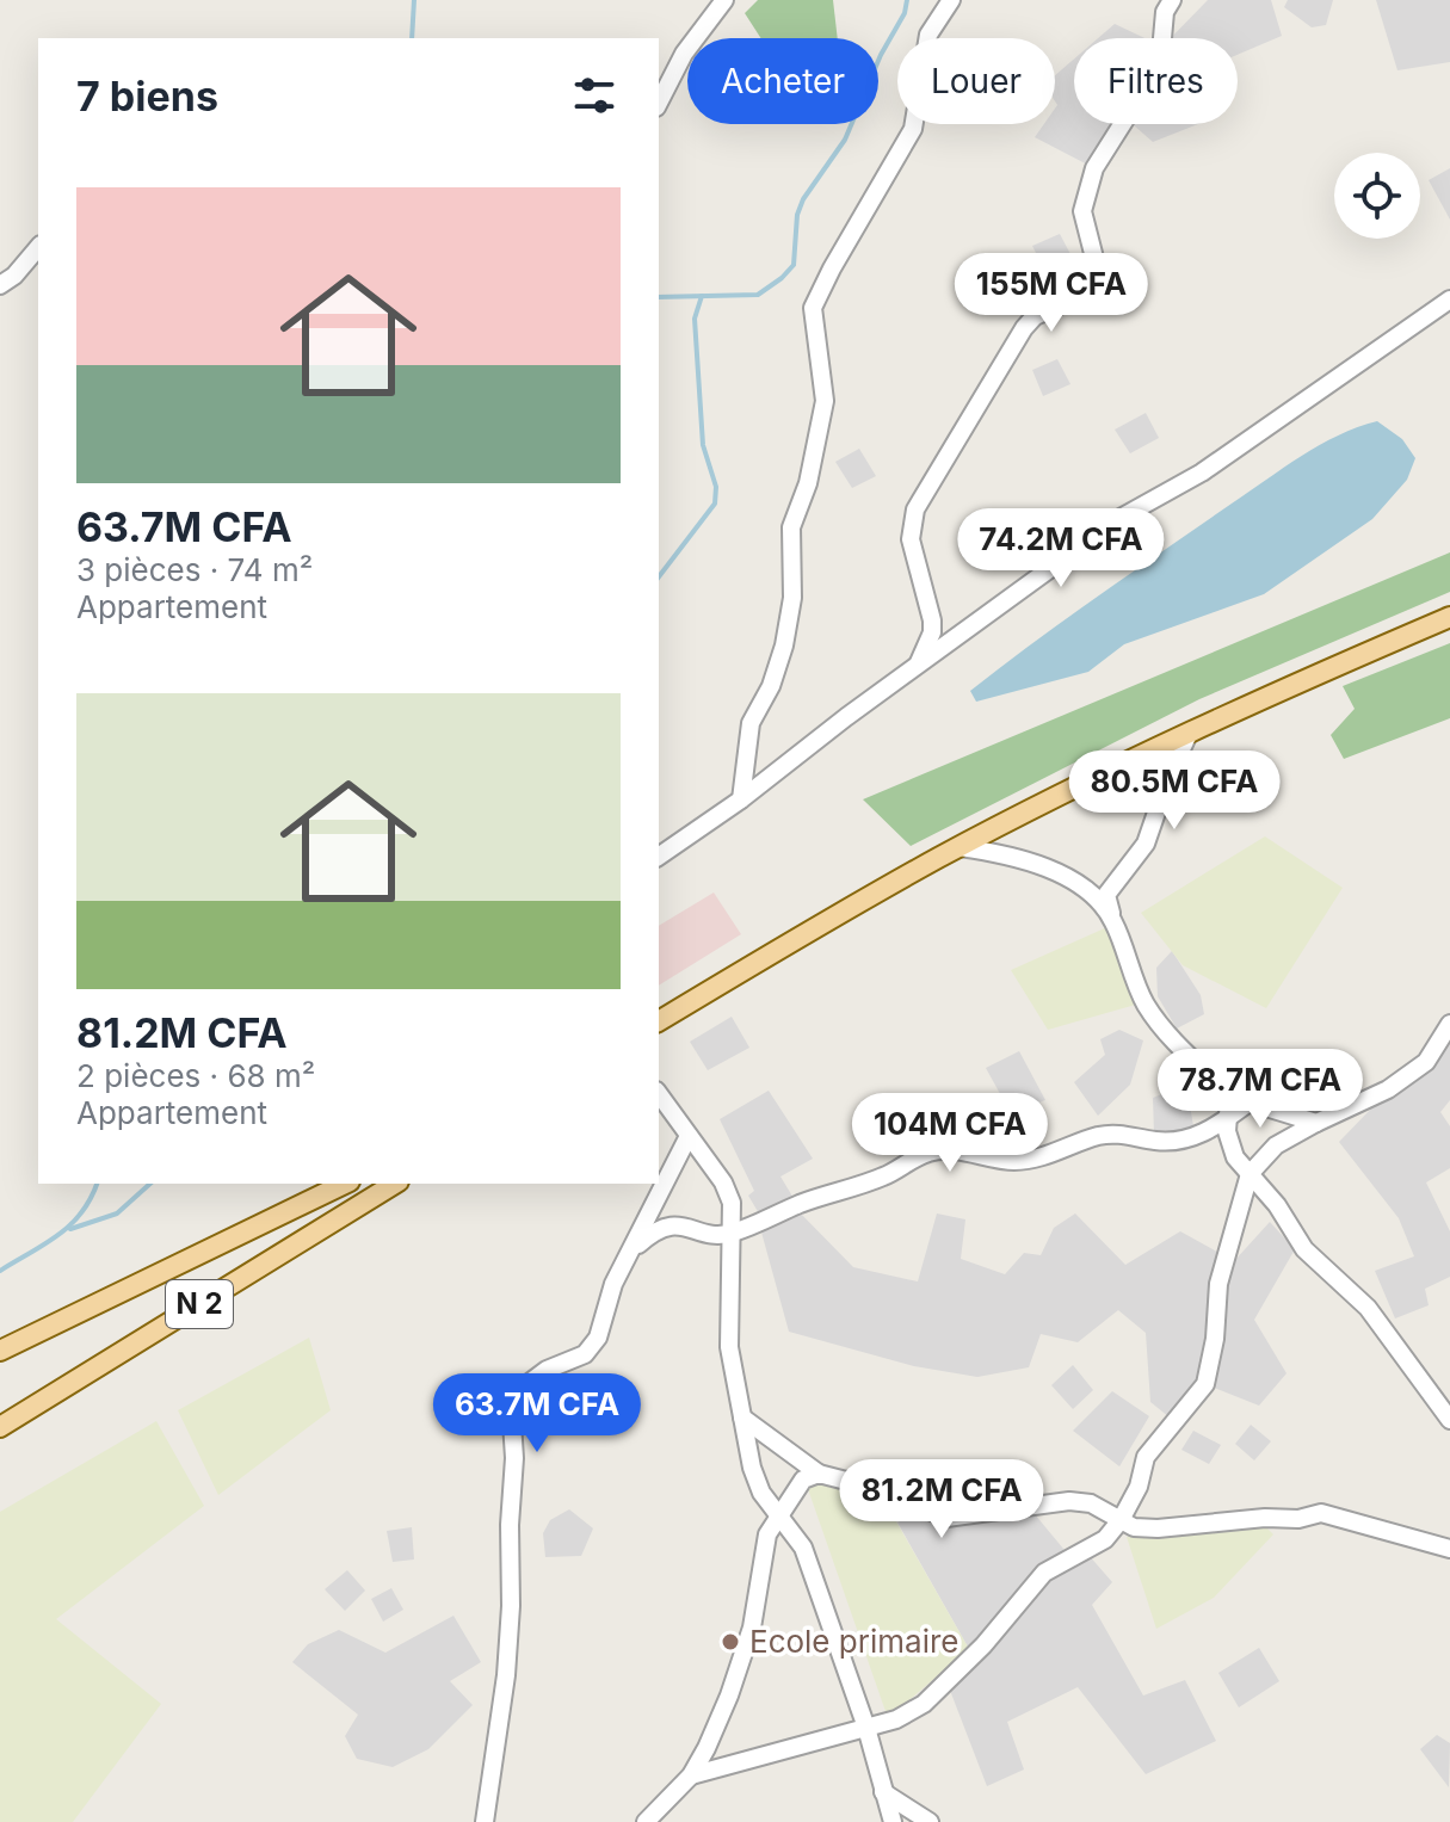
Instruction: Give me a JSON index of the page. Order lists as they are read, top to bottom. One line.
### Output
{"streets":{"main road":["N 2"]},"places":["Ecole primaire"],"page":{"chip":["Acheter","Louer","Filtres"],"heading":"7 biens","list":[{"name":"63.7M CFA","note":"3 pièces · 74 m² · Appartement"},{"name":"81.2M CFA","note":"2 pièces · 68 m² · Appartement"}],"price":["155M CFA","74.2M CFA","80.5M CFA","78.7M CFA","104M CFA","63.7M CFA","81.2M CFA"]}}
